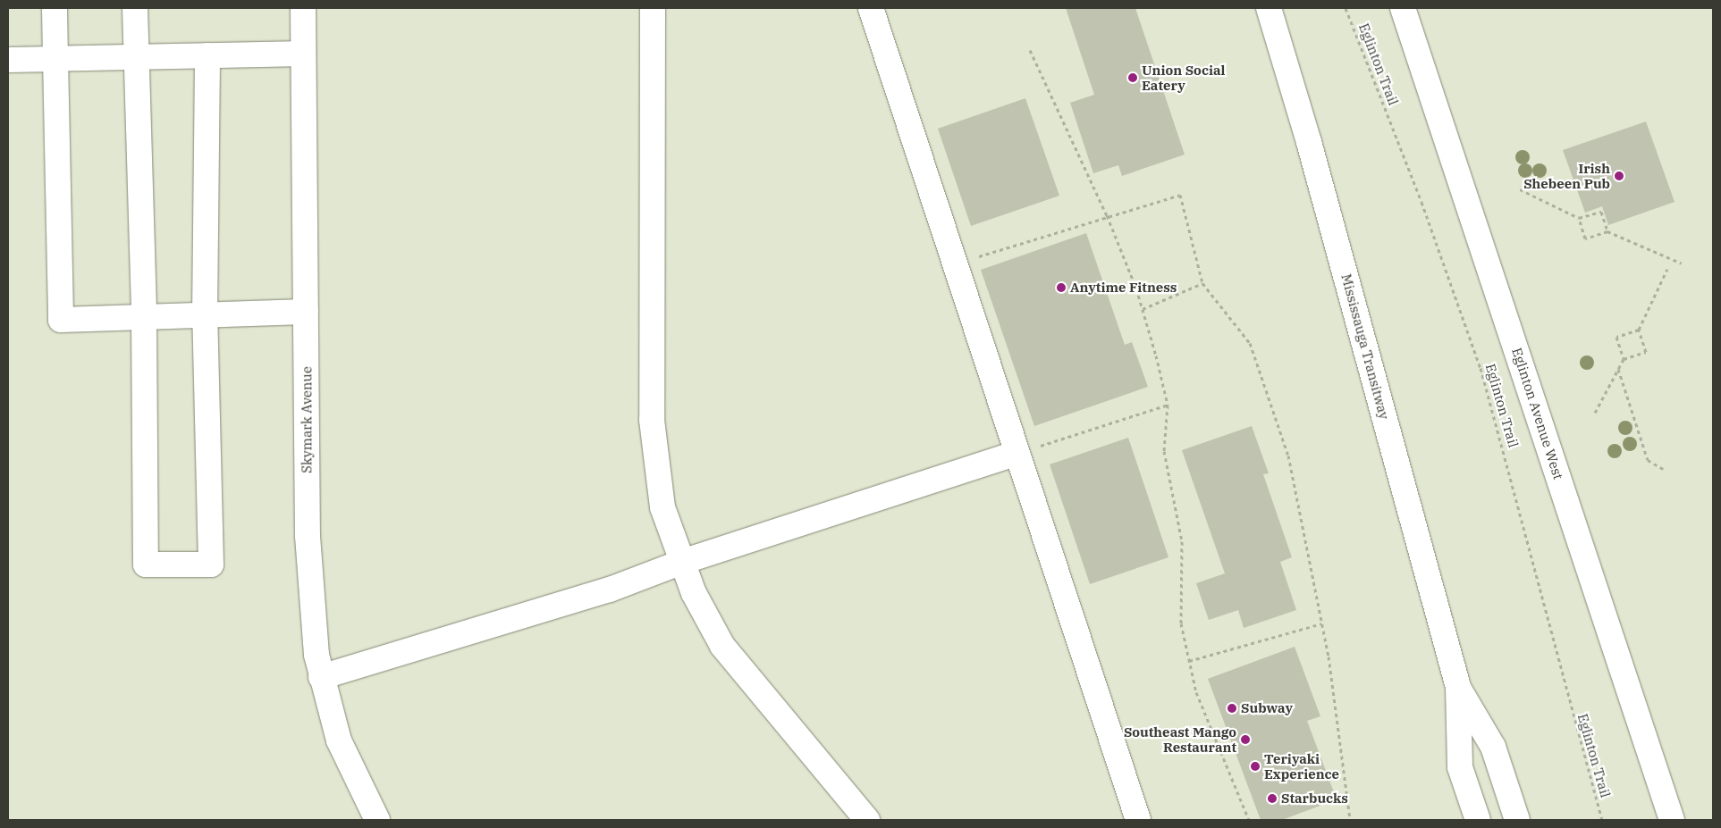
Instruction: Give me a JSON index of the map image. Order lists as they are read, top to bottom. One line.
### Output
{"streets":{"main road":["Mississauga Transitway","Eglinton Avenue West","Skymark Avenue"],"path":["Eglinton Trail"]},"places":["Union Social Eatery","Irish Shebeen Pub","Anytime Fitness","Subway","Southeast Mango Restaurant","Teriyaki Experience","Starbucks"]}
